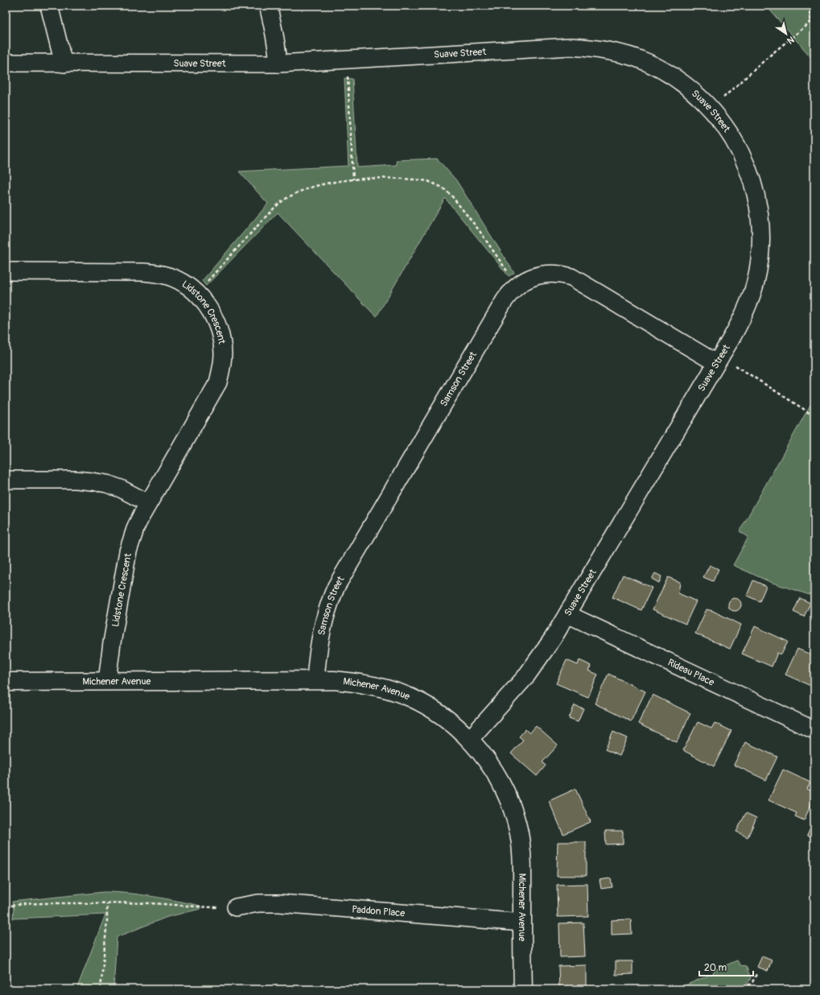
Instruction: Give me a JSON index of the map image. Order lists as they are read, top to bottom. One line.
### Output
{"streets":{"street":["Suave Street","Lidstone Crescent","Samson Street","Rideau Place","Michener Avenue","Paddon Place"]},"crossings":[["Suave Street","Samson Street"],["Suave Street","Rideau Place"],["Suave Street","Michener Avenue"],["Lidstone Crescent","Michener Avenue"],["Samson Street","Michener Avenue"],["Michener Avenue","Paddon Place"]],"scale_bar":"20 m","north":"bottom right"}
